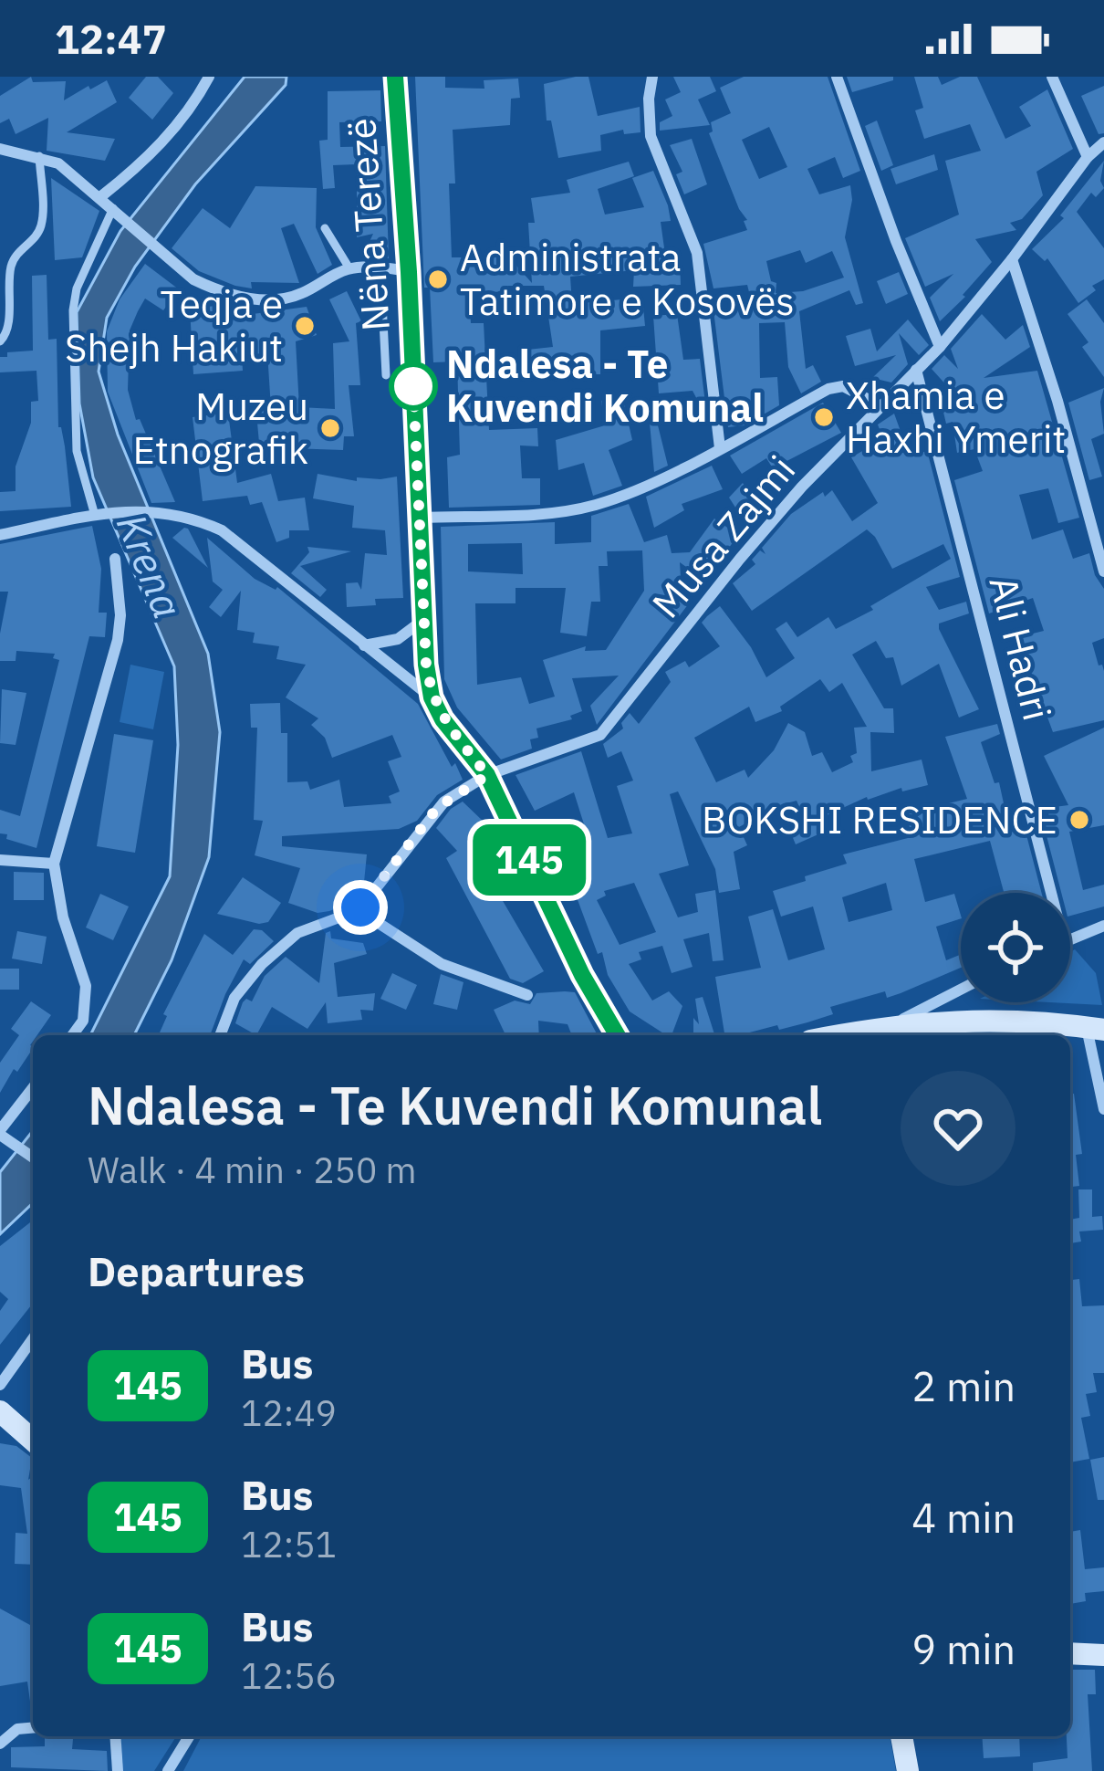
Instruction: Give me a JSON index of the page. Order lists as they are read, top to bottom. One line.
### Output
{"streets":{"main road":["Nëna Terezë"],"street":["Musa Zajmi","Ali Hadri"]},"crossings":[["Nëna Terezë","Musa Zajmi"],["Musa Zajmi","Ali Hadri"]],"water":["Krena"],"places":["Administrata Tatimore e Kosovës","Teqja e Shejh Hakiut","Ndalesa - Te Kuvendi Komunal","Xhamia e Haxhi Ymerit","Muzeu Etnografik","BOKSHI RESIDENCE"],"lines":["bus line 145"],"page":{"status":"12:47","on_map":"145","heading":[["Ndalesa - Te Kuvendi Komunal","Walk · 4 min · 250 m"],"Departures"],"list":[{"mark":"145","name":"Bus","note":"12:49","value":"2 min"},{"mark":"145","name":"Bus","note":"12:51","value":"4 min"},{"mark":"145","name":"Bus","note":"12:56","value":"9 min"}]}}
